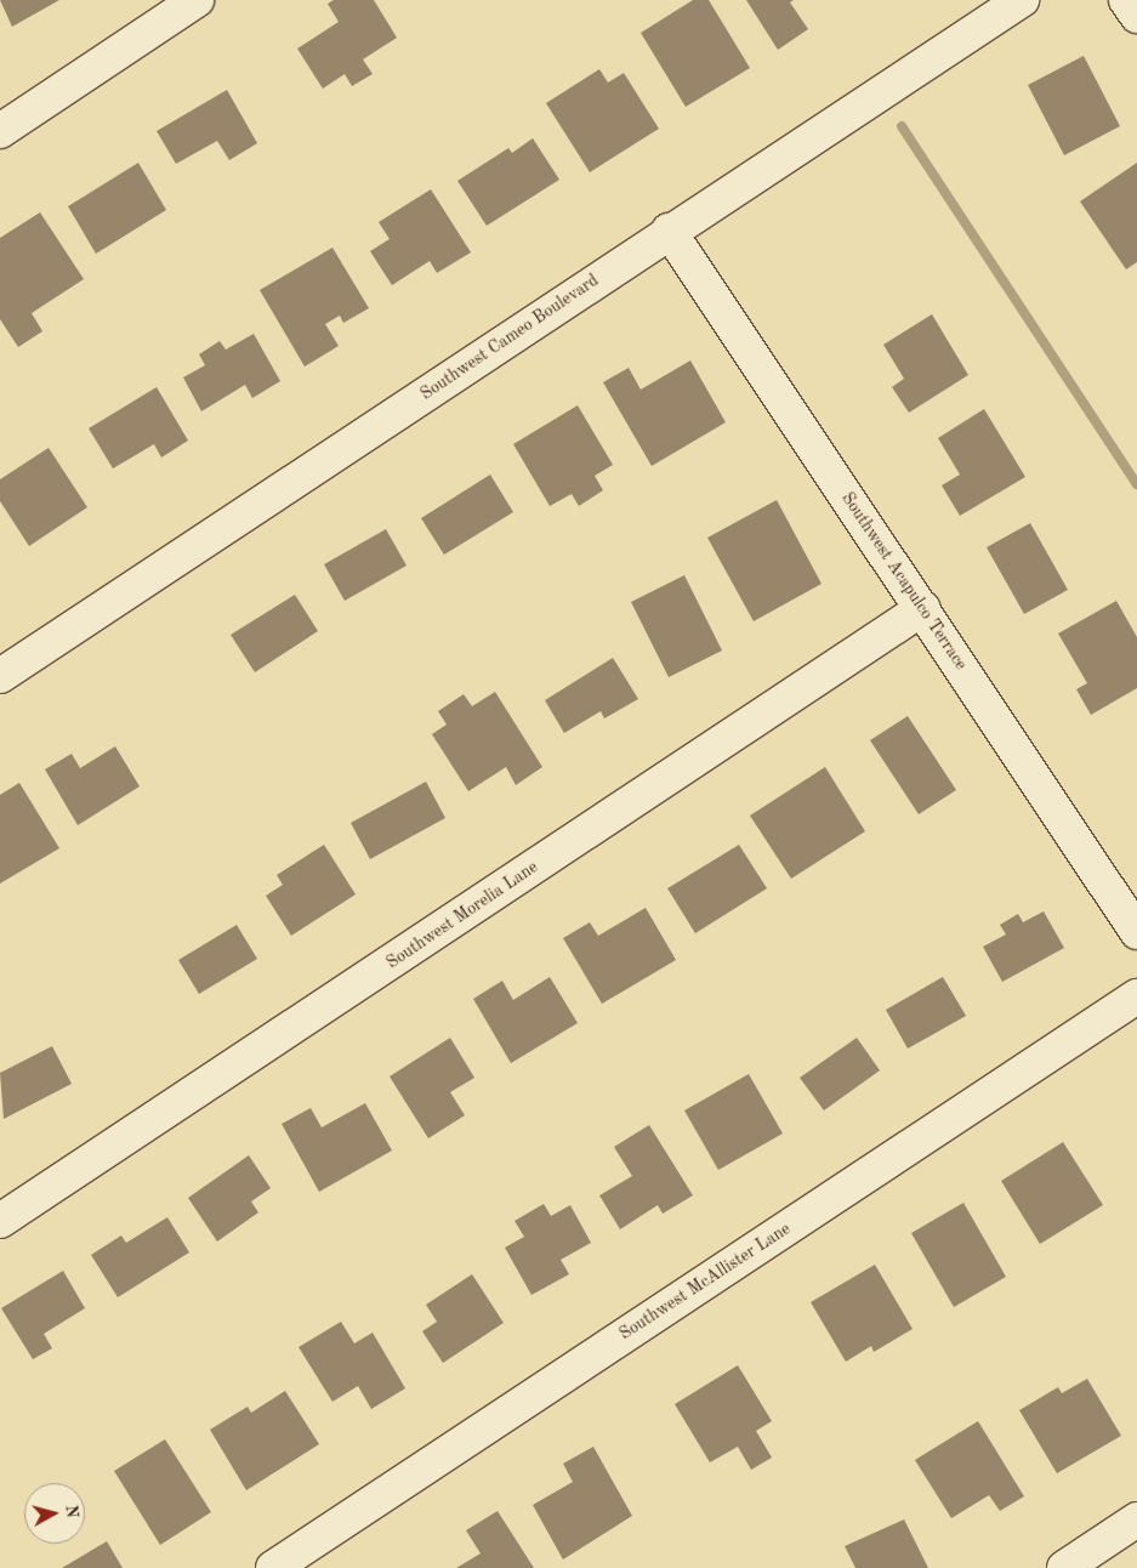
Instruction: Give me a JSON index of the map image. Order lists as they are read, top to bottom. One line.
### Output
{"streets":{"street":["Southwest Cameo Boulevard","Southwest Acapulco Terrace","Southwest Morelia Lane","Southwest McAllister Lane"]},"crossings":[["Southwest Cameo Boulevard","Southwest Acapulco Terrace"],["Southwest Acapulco Terrace","Southwest Morelia Lane"]],"north":"right"}
